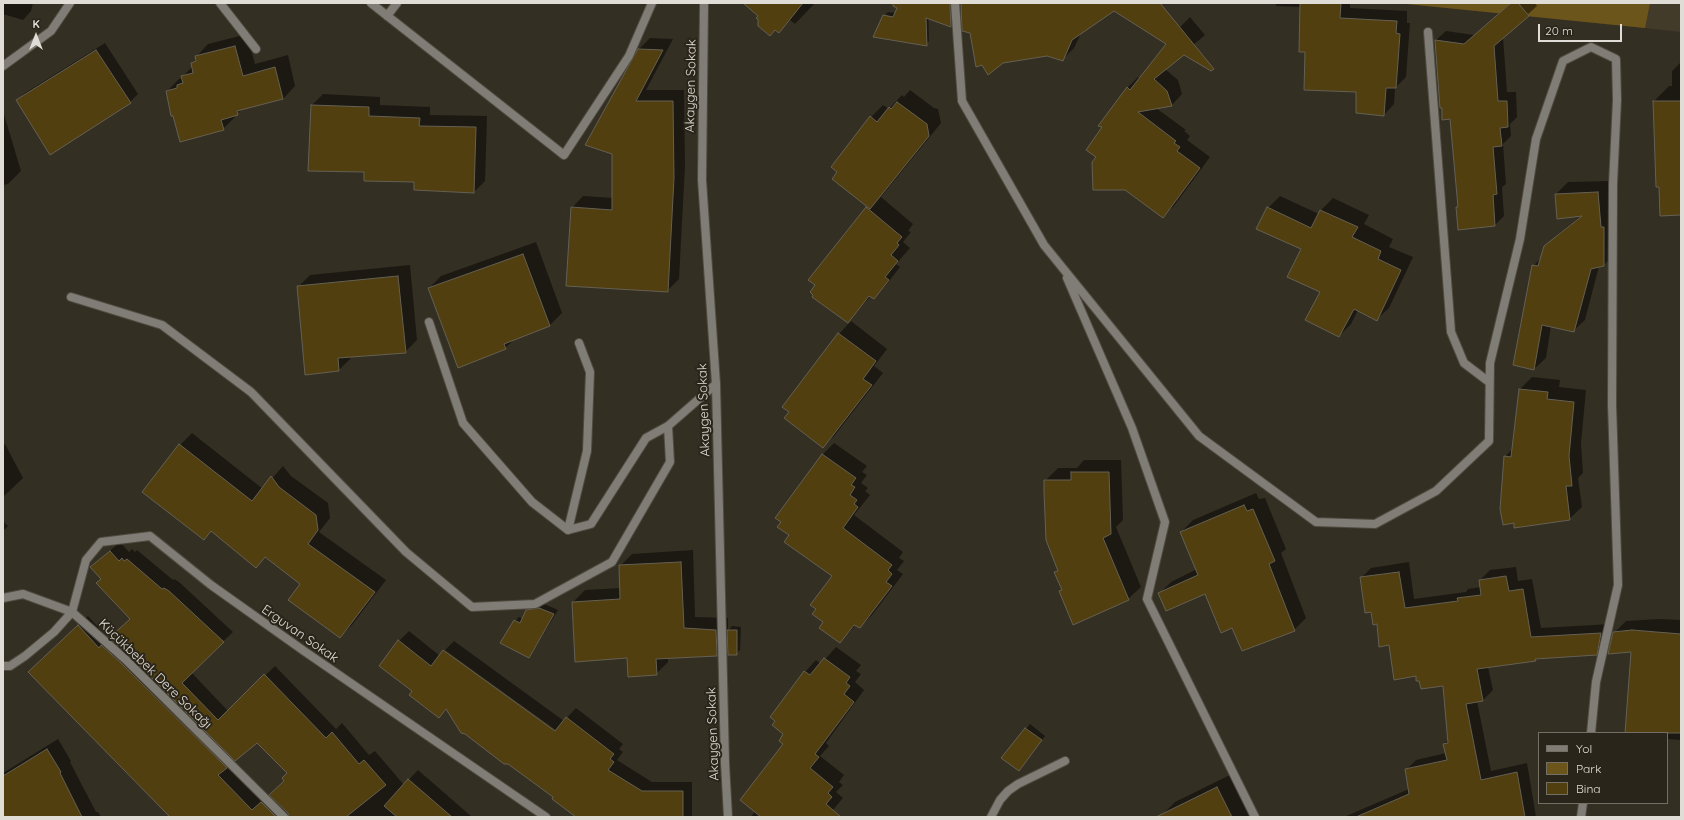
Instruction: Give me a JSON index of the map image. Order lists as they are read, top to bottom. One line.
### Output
{"streets":{"street":["Akaygen Sokak","Erguvan Sokak","Küçükbebek Dere Sokağı"]},"crossings":[["Erguvan Sokak","Küçükbebek Dere Sokağı"]],"legend":["Yol","Park","Bina"],"scale_bar":"20 m","north":"top"}
